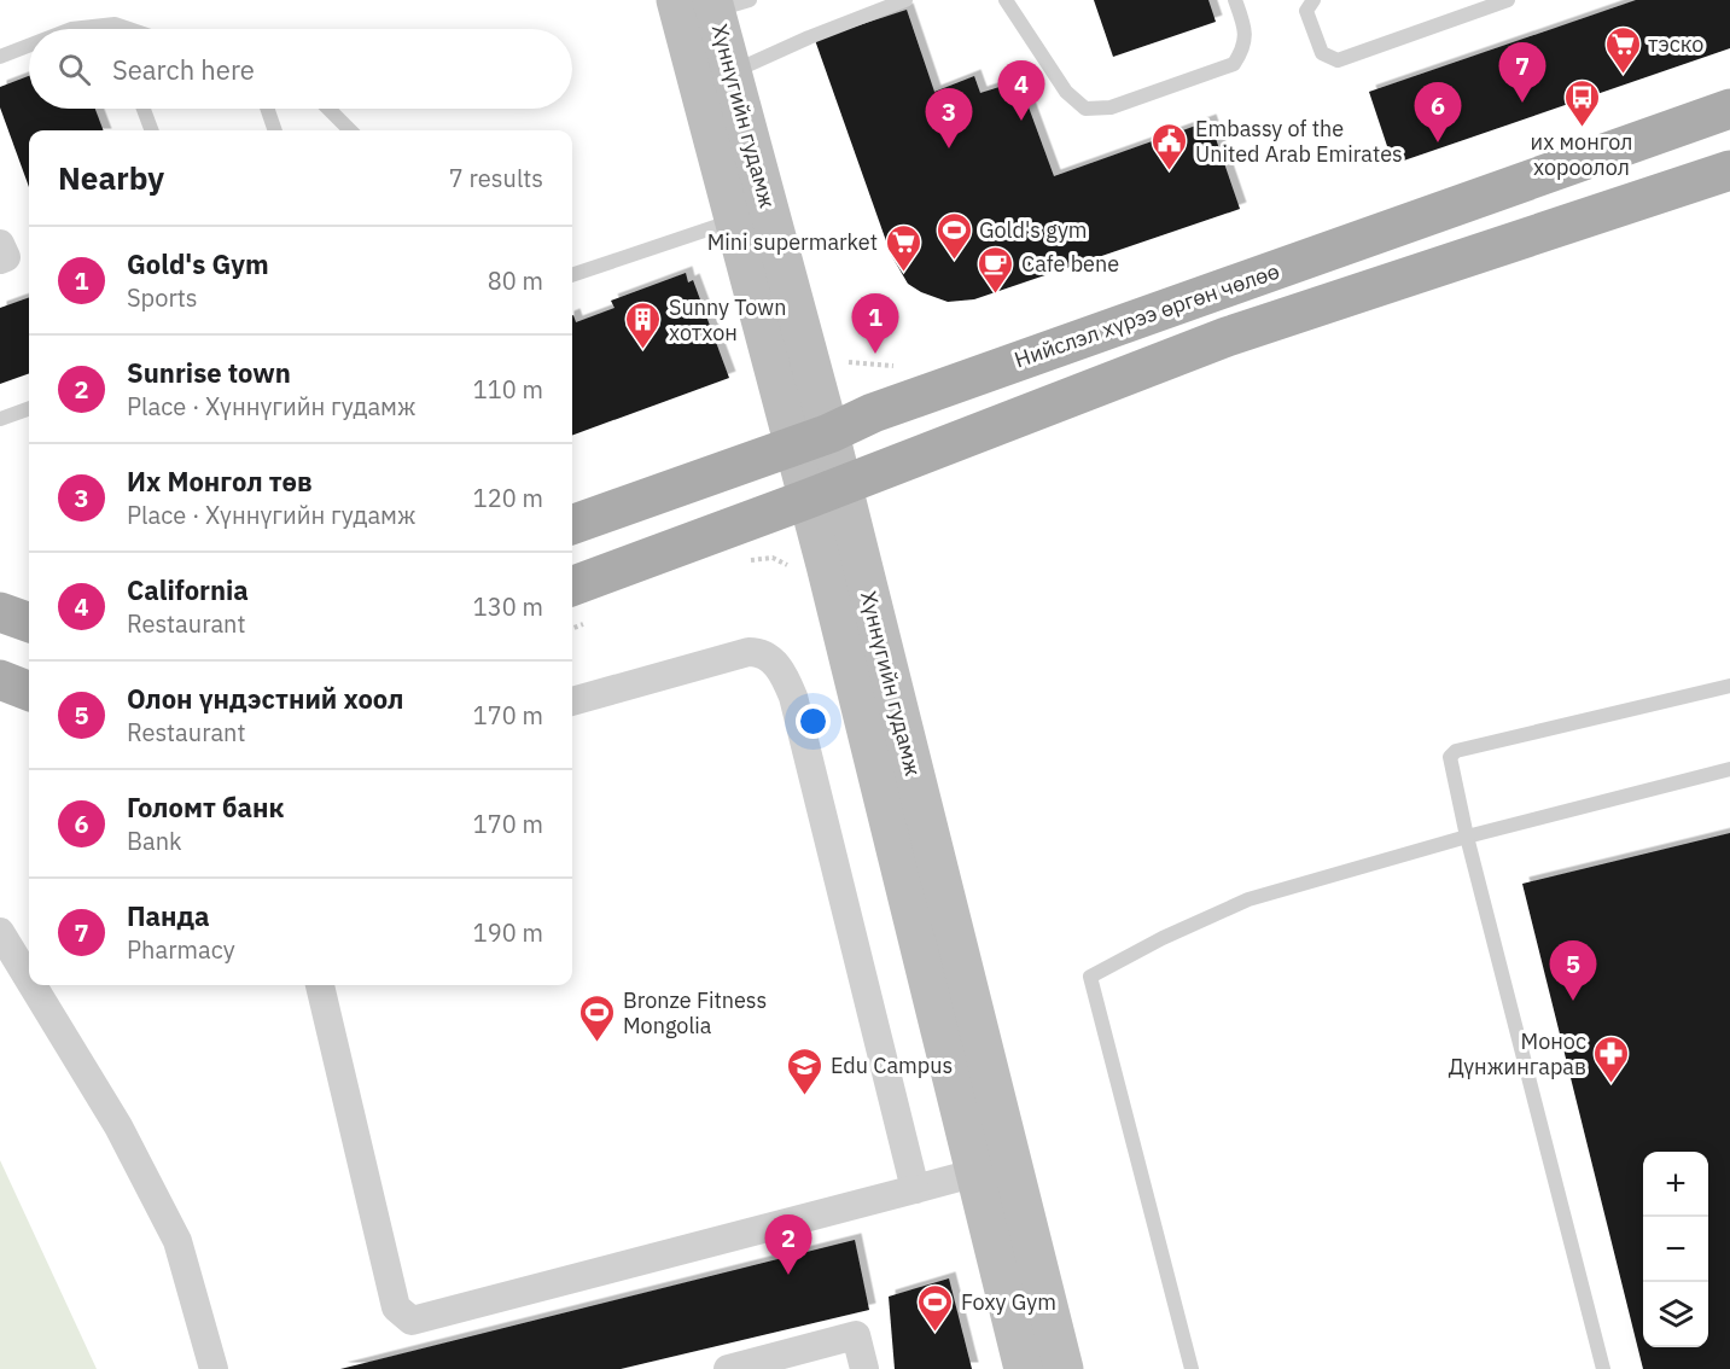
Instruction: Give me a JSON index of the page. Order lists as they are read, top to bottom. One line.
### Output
{"streets":{"main road":["Хүннүгийн гудамж","Нийслэл хүрээ өргөн чөлөө"]},"crossings":[["Хүннүгийн гудамж","Нийслэл хүрээ өргөн чөлөө"]],"places":{"supermarket":["тэско","Mini supermarket"],"bus stop":["их монгол хороолол"],"public building":["Embassy of the United Arab Emirates"],"sports":["Gold's gym","Bronze Fitness Mongolia","Foxy Gym"],"cafe":["Cafe bene"],"building":["Sunny Town хотхон"],"pharmacy":["Монос Дүнжингарав"],"school or university":["Edu Campus"]},"page":{"search":"Search here","pins":["7","4","6","3","1","5","2"],"heading":["Nearby","7 results"],"list":[{"mark":"1","name":"Gold's Gym","note":"Sports","value":"80 m"},{"mark":"2","name":"Sunrise town","note":"Place · Хүннүгийн гудамж","value":"110 m"},{"mark":"3","name":"Их Монгол төв","note":"Place · Хүннүгийн гудамж","value":"120 m"},{"mark":"4","name":"California","note":"Restaurant","value":"130 m"},{"mark":"5","name":"Олон үндэстний хоол","note":"Restaurant","value":"170 m"},{"mark":"6","name":"Голомт банк","note":"Bank","value":"170 m"},{"mark":"7","name":"Панда","note":"Pharmacy","value":"190 m"}],"map_buttons":["+","−"]}}
